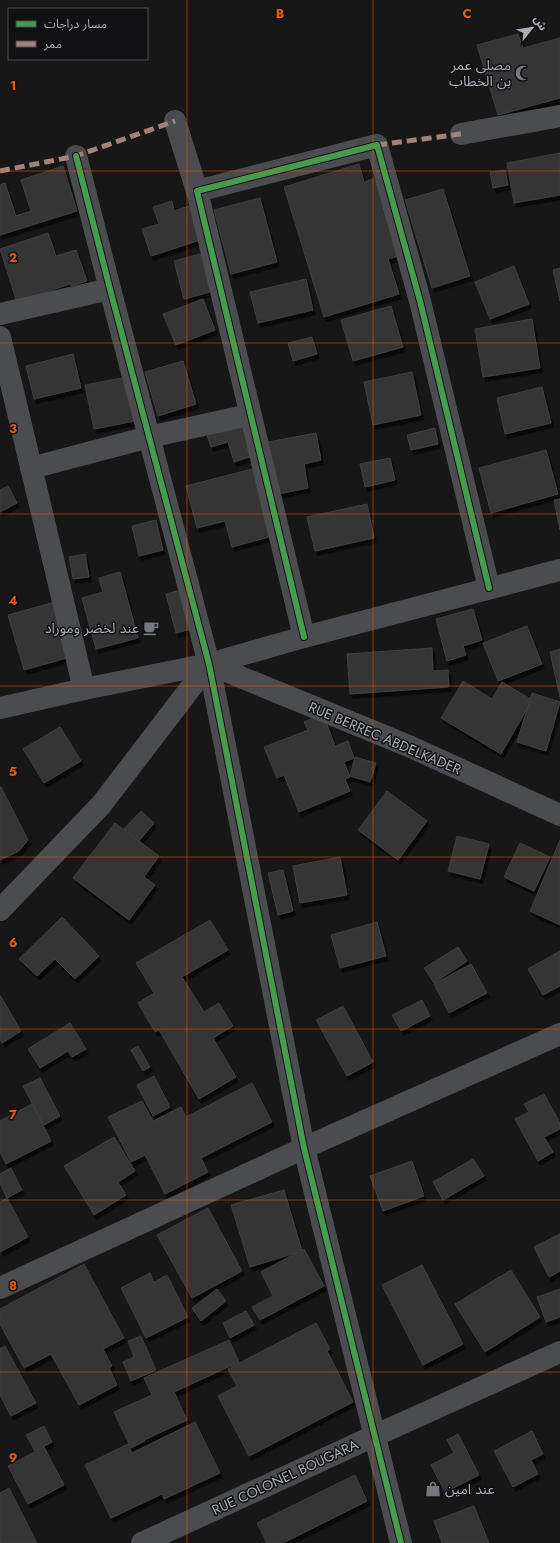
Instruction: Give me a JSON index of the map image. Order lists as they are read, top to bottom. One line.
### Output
{"streets":{"street":["RUE BERREC ABDELKADER","RUE COLONEL BOUGARA"]},"places":{"mosque":["مصلى عمر بن الخطاب"],"cafe":["عند لخضر وموراد"],"shop":["عند امين"]},"legend":["مسار دراجات","ممر"],"north":"top right","grid":{"columns":["B","C"],"rows":["1","2","3","4","5","6","7","8","9"]}}
